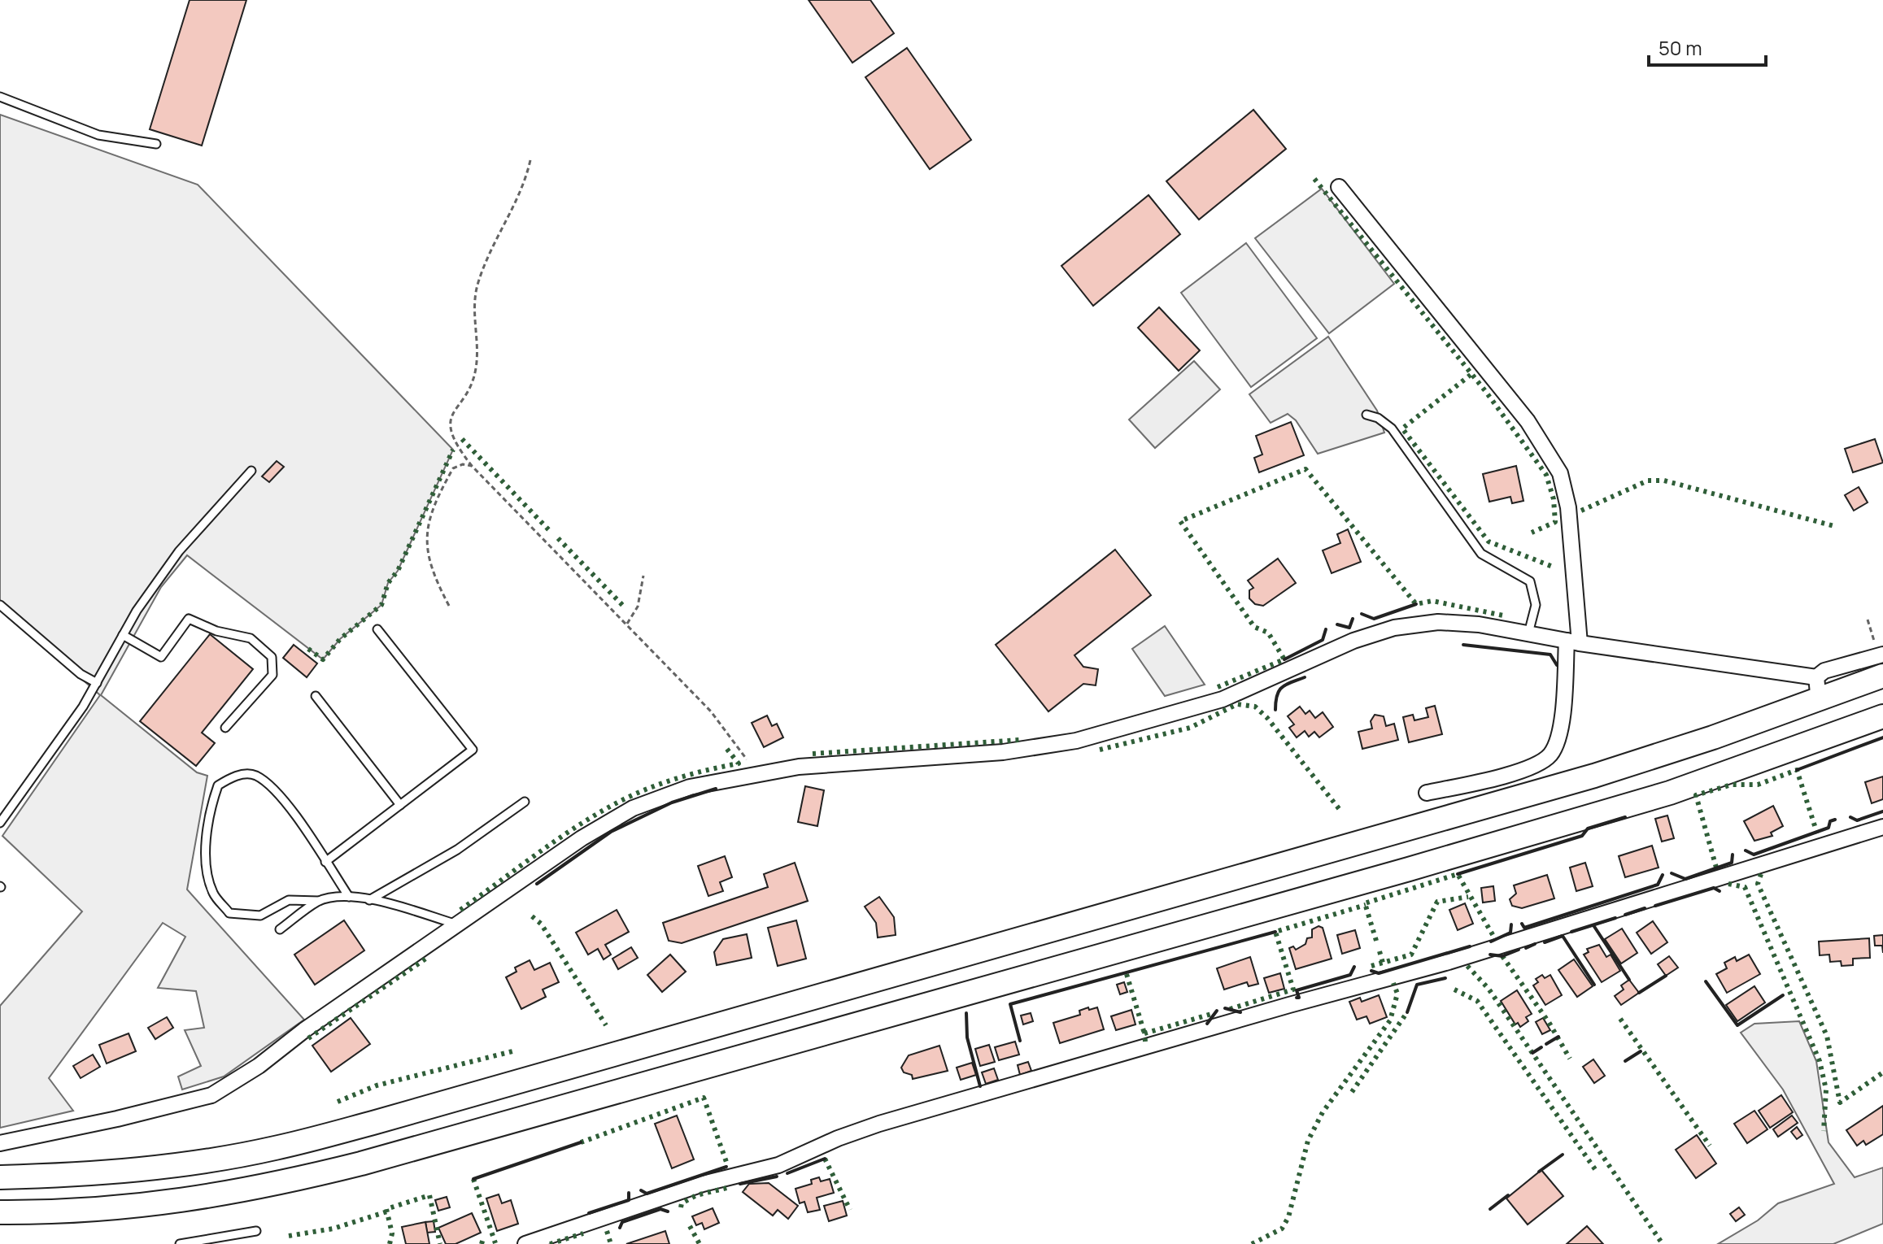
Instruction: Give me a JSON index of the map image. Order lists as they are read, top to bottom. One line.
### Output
{"scale_bar":"50 m"}
